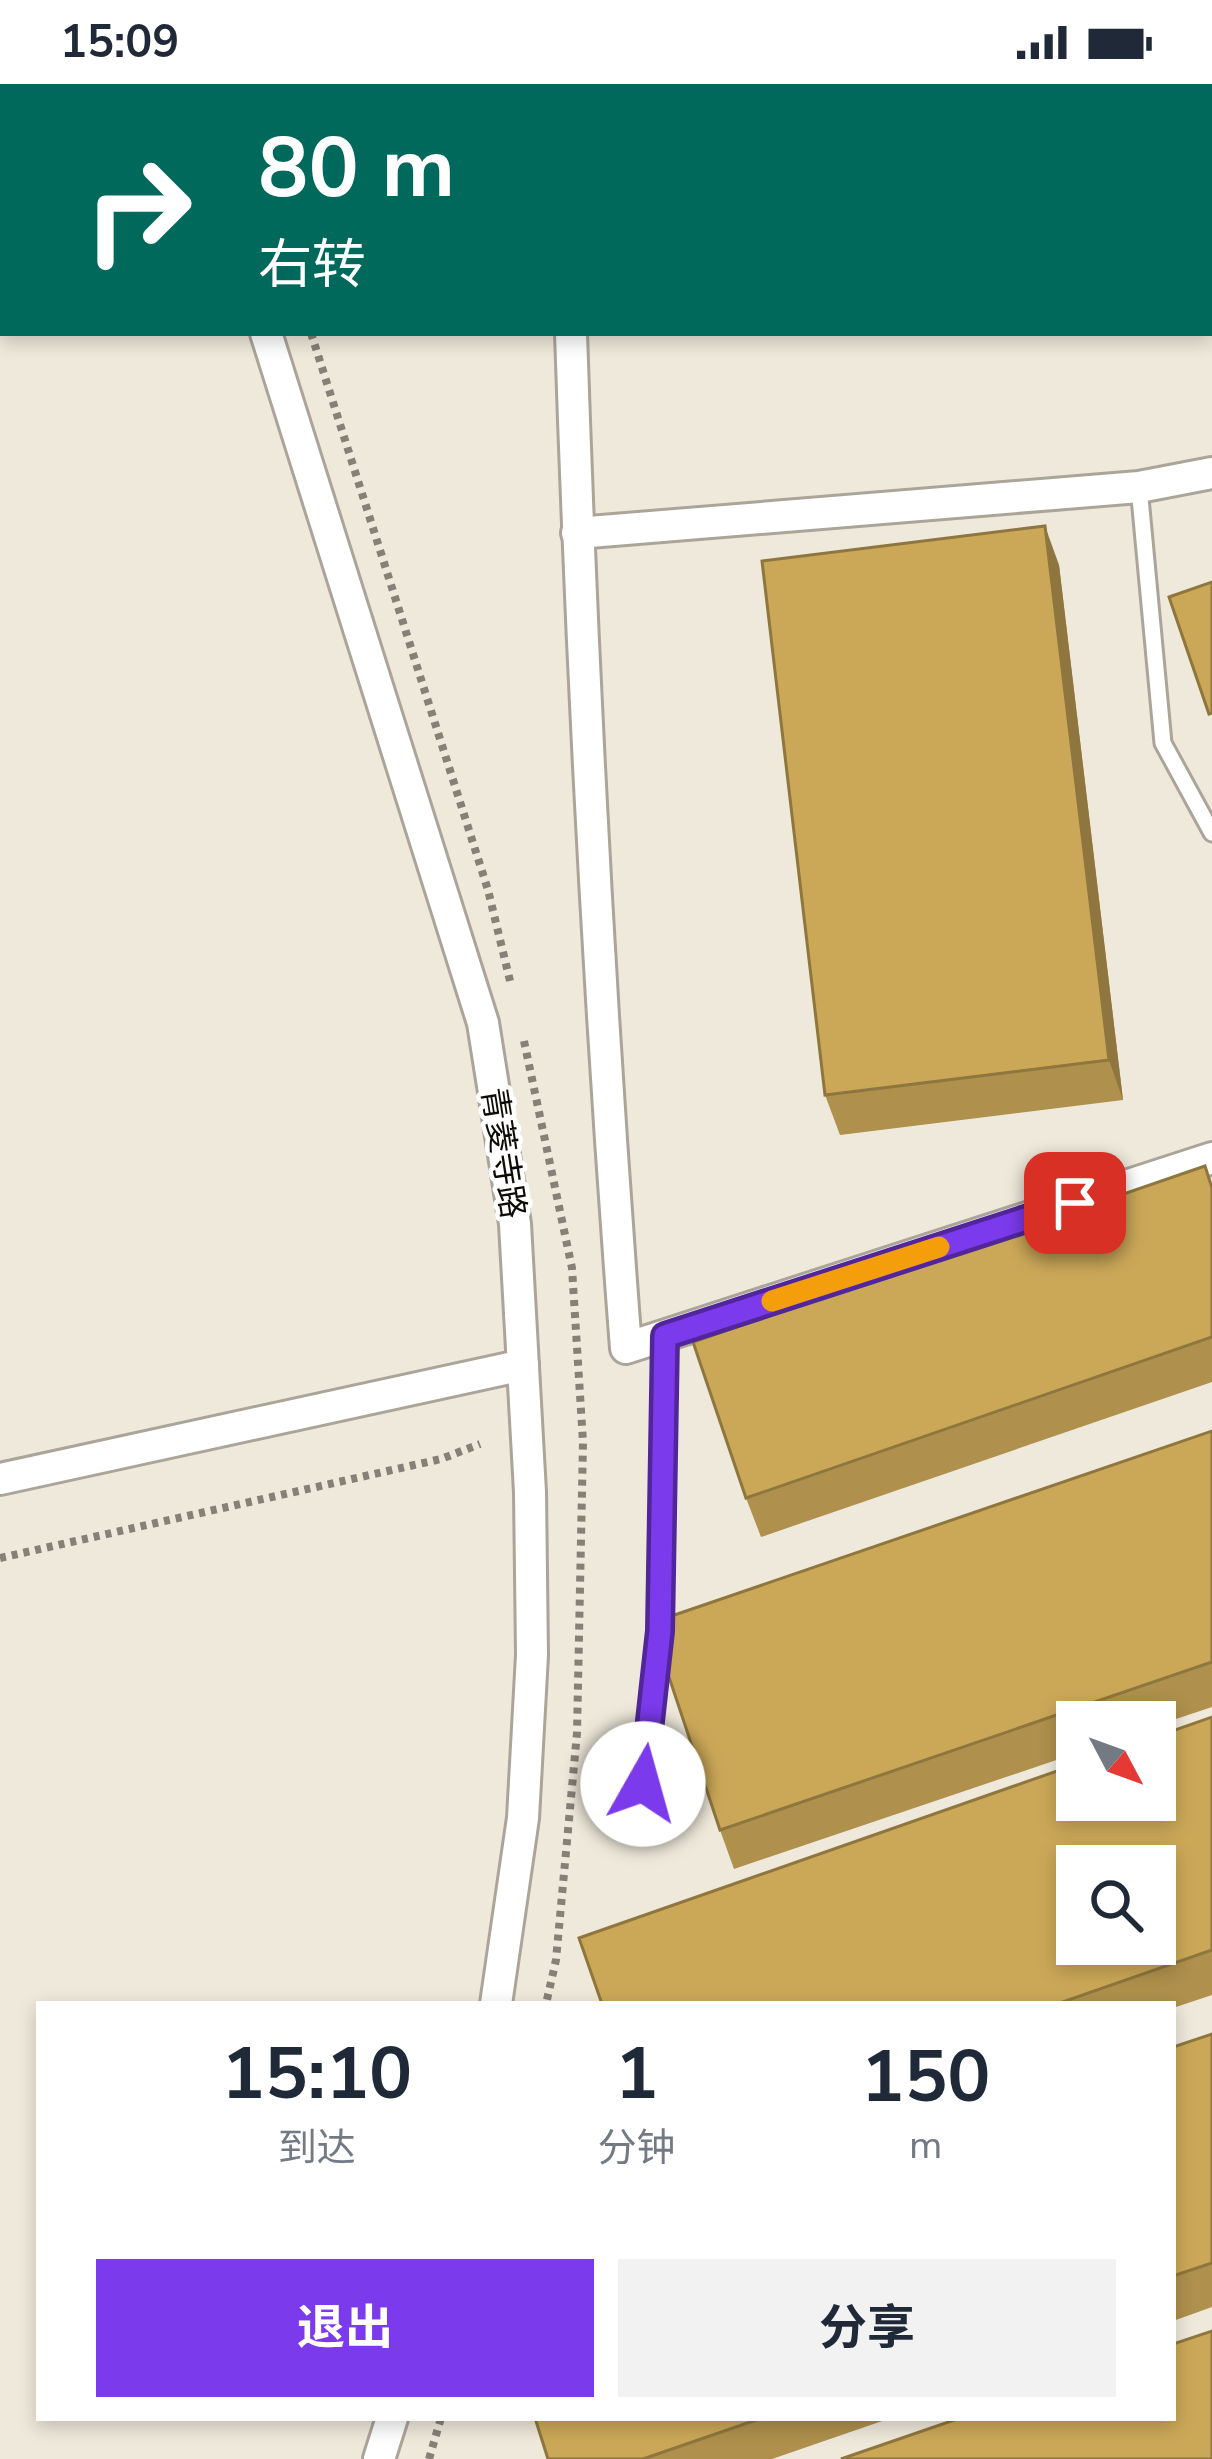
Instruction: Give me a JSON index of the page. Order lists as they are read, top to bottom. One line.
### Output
{"streets":{"street":["青菱寺路"]},"north":"bottom right","page":{"status":"15:09","turn":["80 m","右转"],"eta":["15:10","到达","1","分钟","150","m"],"buttons":["退出","分享"]}}
